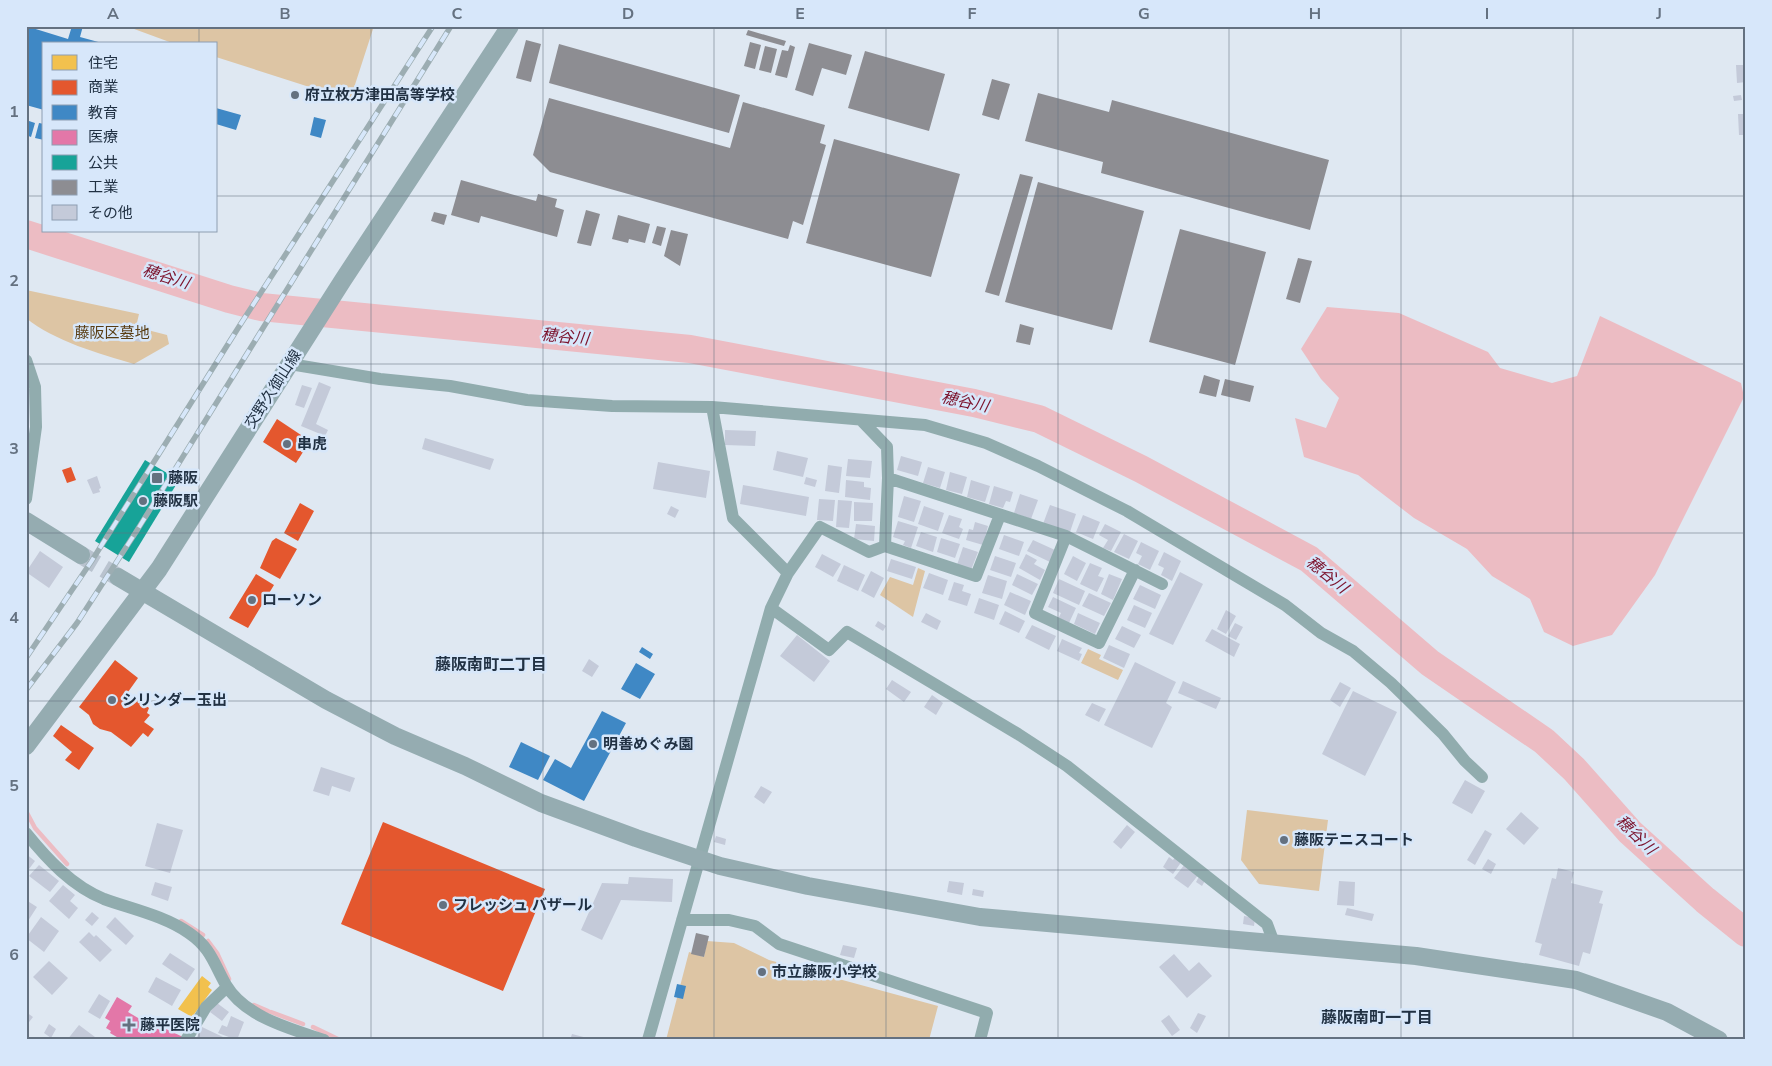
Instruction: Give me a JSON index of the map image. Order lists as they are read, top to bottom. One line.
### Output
{"streets":{"street":["交野久御山線"]},"districts":["藤阪南町二丁目","藤阪南町一丁目"],"water":["穂谷川"],"parks":["藤阪区墓地"],"places":{"other":["府立枚方津田高等学校","串虎","藤阪駅","ローソン","シリンダー玉出","明善めぐみ園","藤阪テニスコート","フレッシュ バザール","市立藤阪小学校"],"transit":["藤阪"],"health":["藤平医院"]},"legend":["住宅","商業","教育","医療","公共","工業","その他"],"grid":{"columns":["A","B","C","D","E","F","G","H","I","J"],"rows":["1","2","3","4","5","6"]}}
